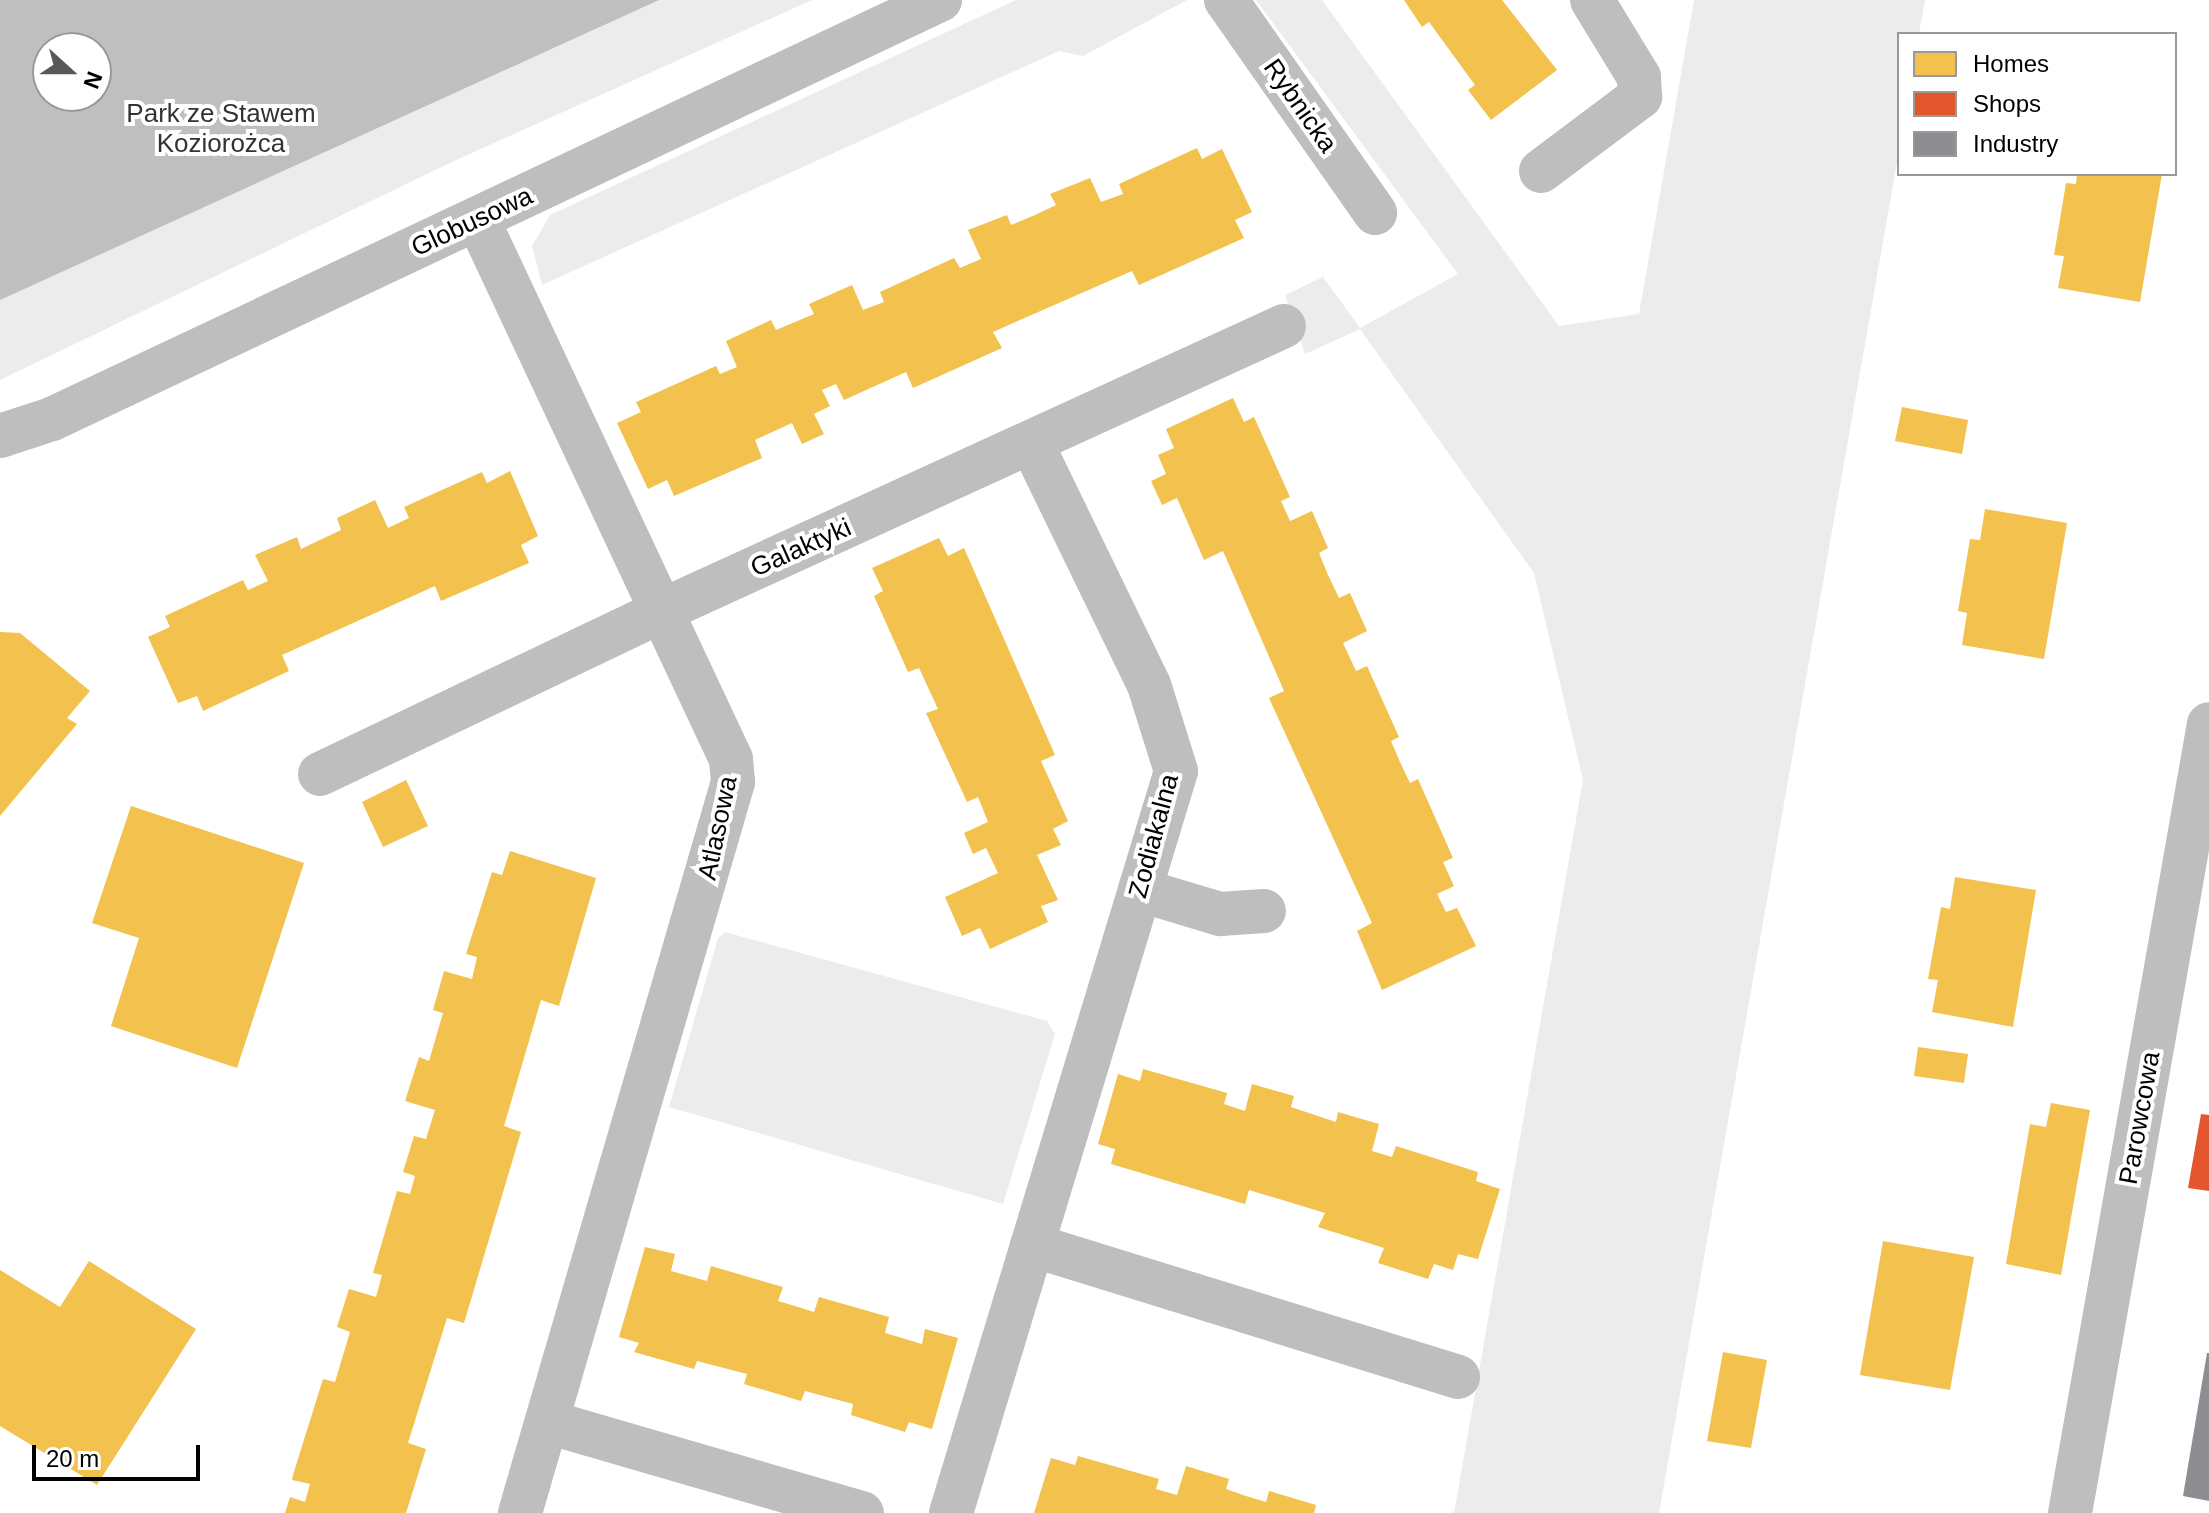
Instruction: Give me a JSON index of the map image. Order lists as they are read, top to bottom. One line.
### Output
{"streets":{"street":["Rybnicka","Globusowa","Galaktyki","Atlasowa","Zodiakalna","Parowcowa"]},"crossings":[["Globusowa","Atlasowa"],["Galaktyki","Atlasowa"],["Galaktyki","Zodiakalna"]],"parks":["Park ze Stawem Koziorożca"],"legend":["Homes","Shops","Industry"],"scale_bar":"20 m","north":"right"}
